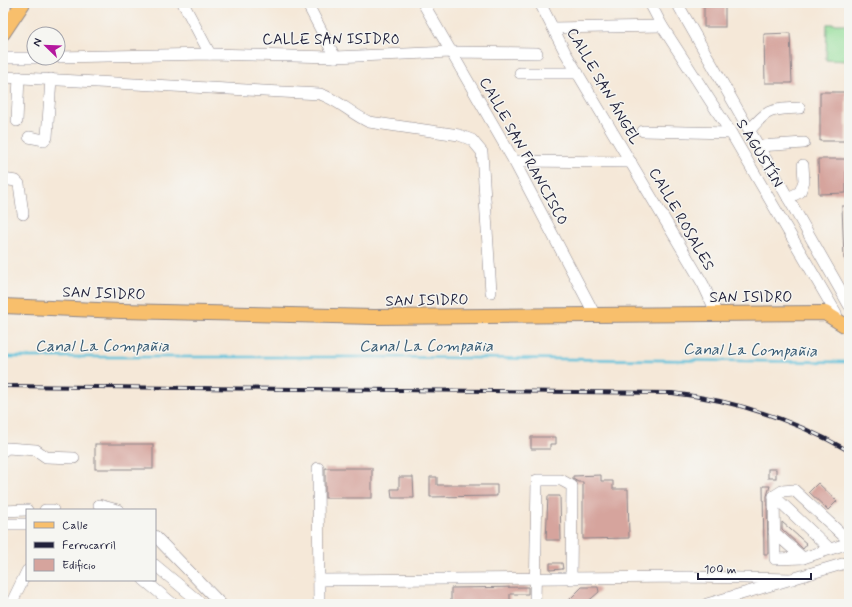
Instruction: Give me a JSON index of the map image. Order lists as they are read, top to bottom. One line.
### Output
{"streets":{"main road":["SAN ISIDRO"],"street":["CALLE SAN ISIDRO","CALLE SAN ÁNGEL","CALLE SAN FRANCISCO","S AGUSTÍN","CALLE ROSALES"]},"crossings":[["CALLE SAN ISIDRO","CALLE SAN FRANCISCO"],["CALLE SAN ÁNGEL","CALLE ROSALES"],["CALLE SAN FRANCISCO","SAN ISIDRO"],["S AGUSTÍN","SAN ISIDRO"],["CALLE ROSALES","SAN ISIDRO"]],"water":["Canal La Compañia"],"legend":["Calle","Ferrocarril","Edificio"],"scale_bar":"100 m","north":"top left"}
